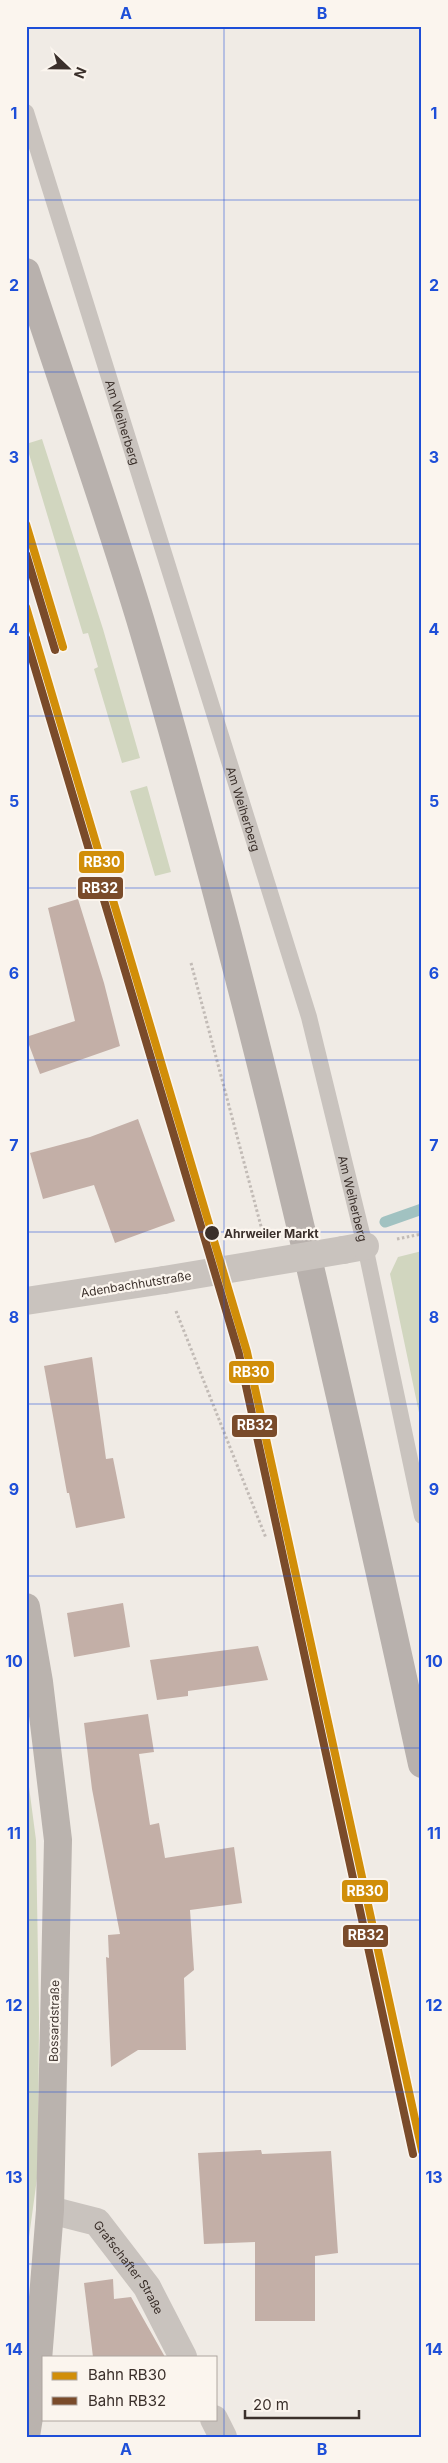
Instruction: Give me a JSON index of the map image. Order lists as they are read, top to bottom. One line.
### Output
{"streets":{"street":["Adenbachhutstraße","Bossardstraße","Grafschafter Straße"],"lane":["Am Weiherberg"]},"crossings":[["Am Weiherberg","Adenbachhutstraße"],["Bossardstraße","Grafschafter Straße"]],"places":["Ahrweiler Markt"],"lines":["rail line RB30","rail line RB32"],"legend":["Bahn RB30","Bahn RB32"],"scale_bar":"20 m","north":"right","grid":{"columns":["A","B"],"rows":["1","2","3","4","5","6","7","8","9","10","11","12","13","14"]}}
